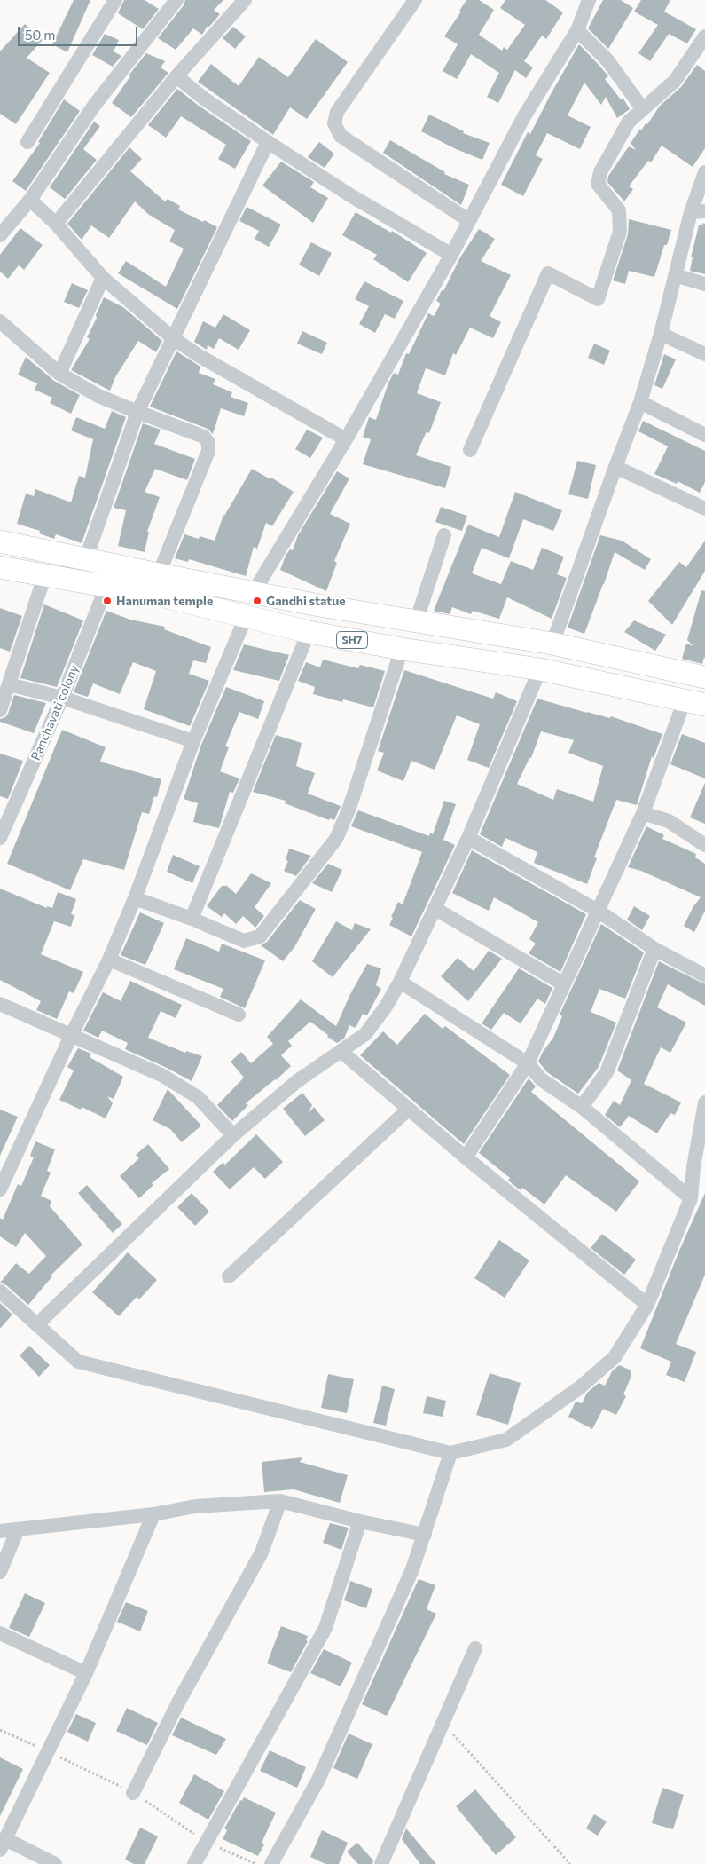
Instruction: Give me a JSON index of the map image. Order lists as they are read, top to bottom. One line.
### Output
{"streets":{"main road":["SH7"],"street":["Panchavati colony"]},"crossings":[["SH7","Panchavati colony"]],"places":["Hanuman temple","Gandhi statue"],"scale_bar":"50 m"}
